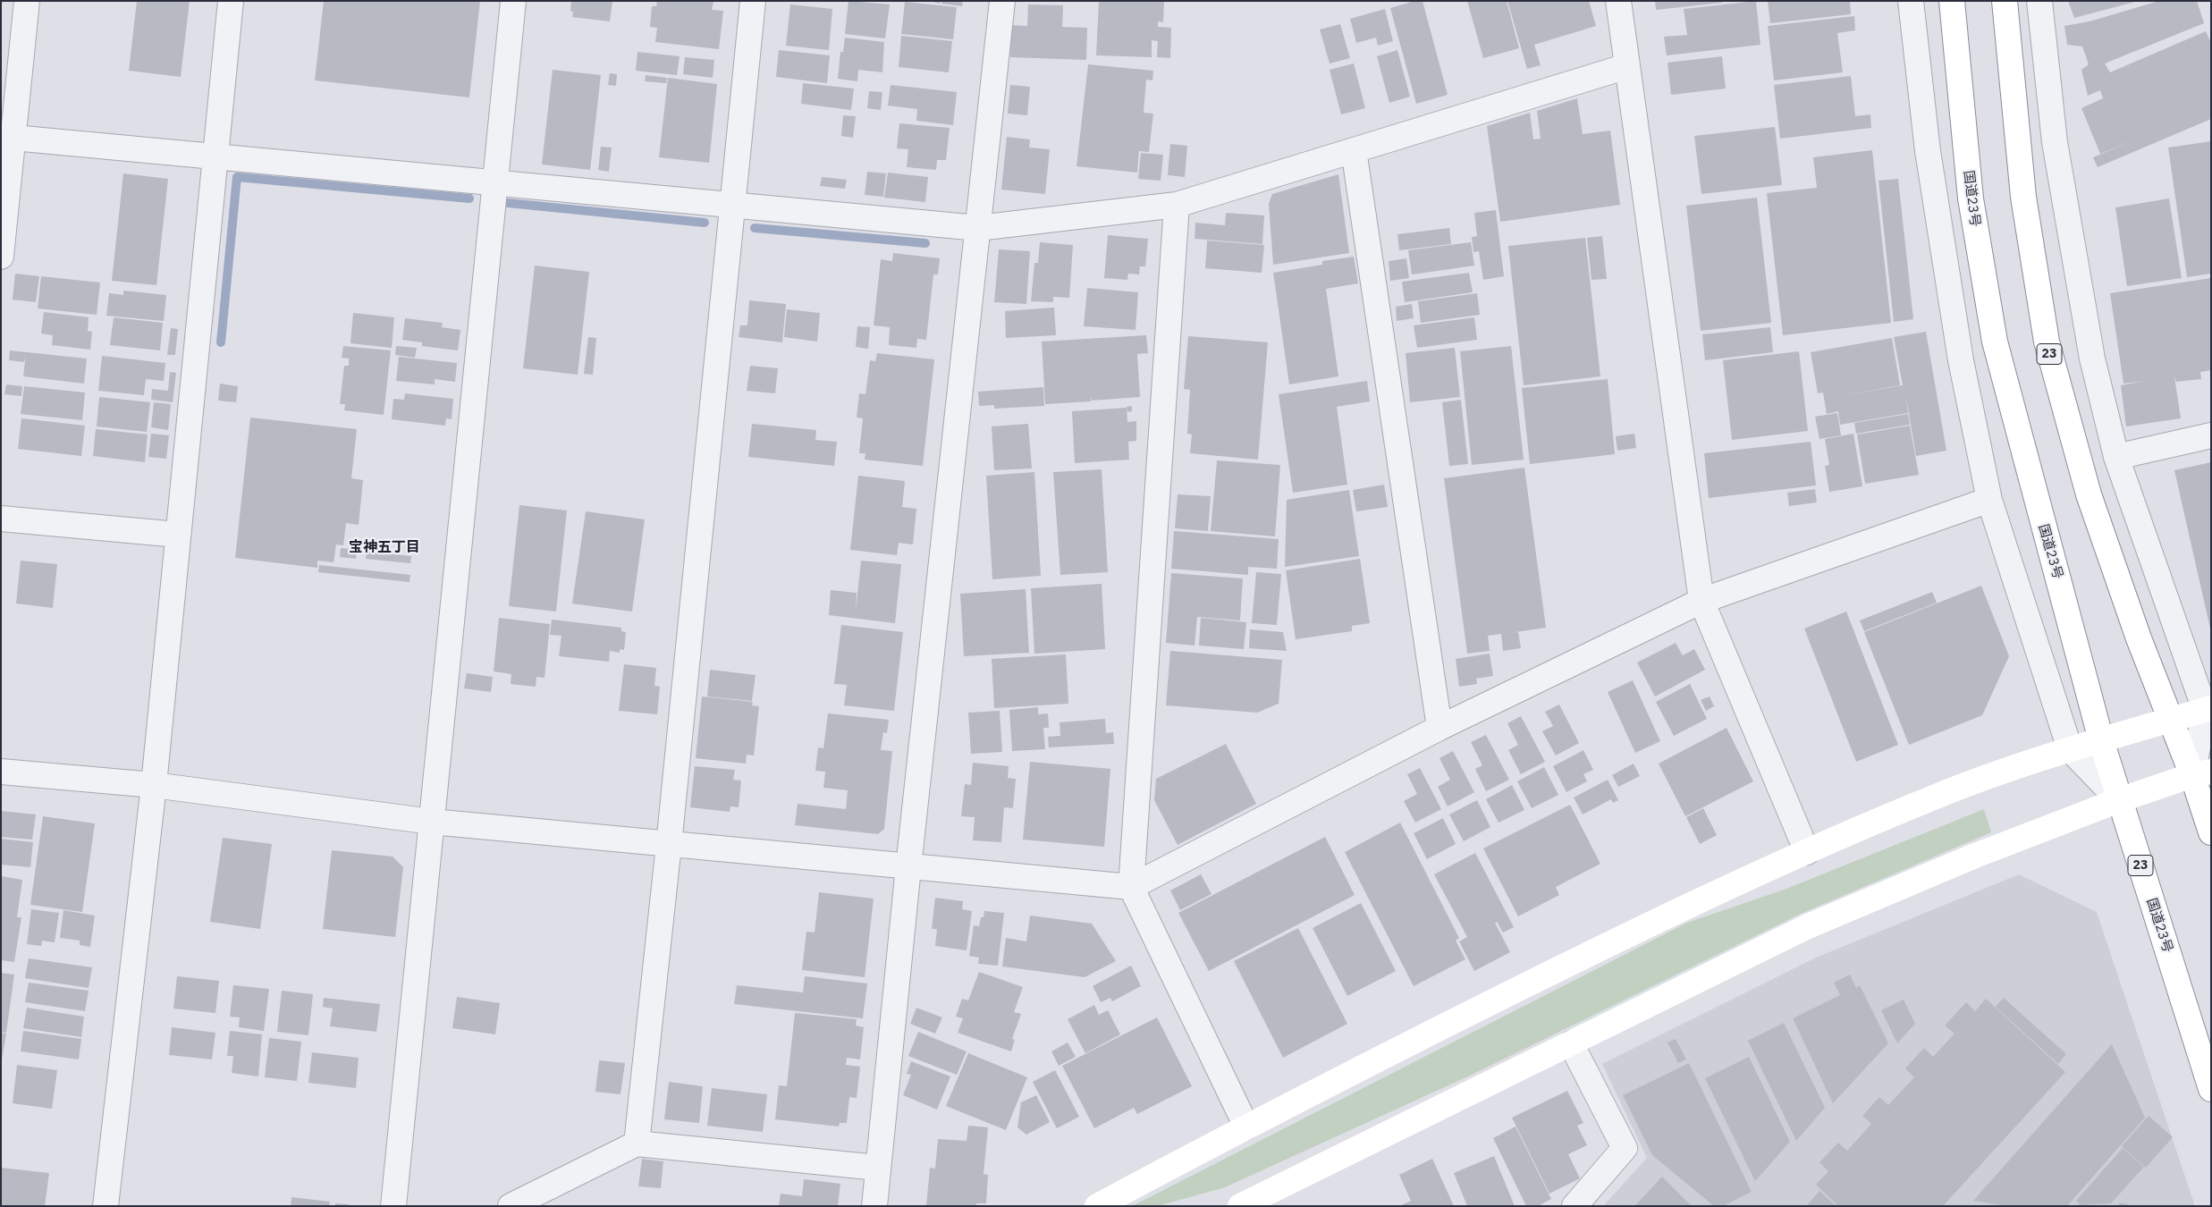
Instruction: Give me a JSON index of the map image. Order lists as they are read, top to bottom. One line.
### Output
{"streets":{"main road":["国道23号","23"]},"districts":["宝神五丁目"]}
